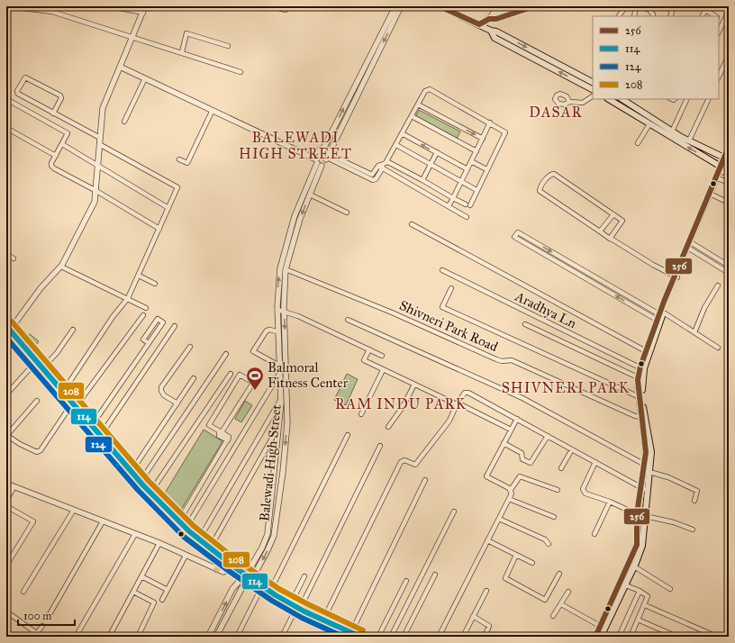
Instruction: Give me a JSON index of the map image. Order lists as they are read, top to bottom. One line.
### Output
{"streets":{"street":["Aradhya Ln","Shivneri Park Road","Balewadi High Street"]},"crossings":[["Shivneri Park Road","Balewadi High Street"]],"districts":["DASAR","BALEWADI HIGH STREET","SHIVNERI PARK","RAM INDU PARK"],"places":{"sports":["Balmoral Fitness Center"]},"lines":["transit line 256","transit line 208","transit line 114","transit line 124"],"legend":["256","114","124","208"],"scale_bar":"100 m"}
